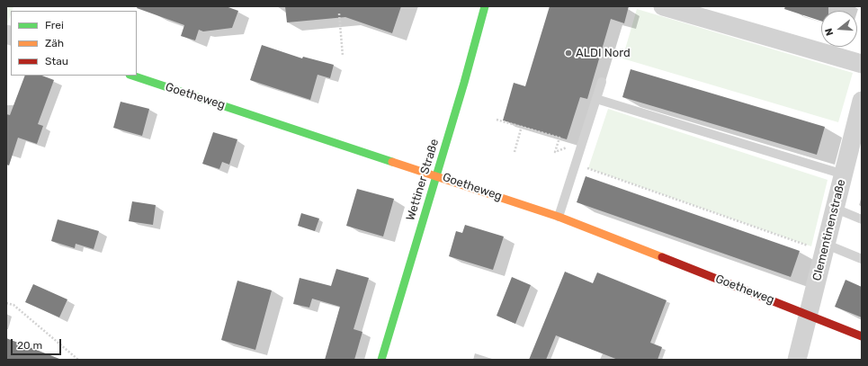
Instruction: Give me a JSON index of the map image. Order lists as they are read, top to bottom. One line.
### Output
{"streets":{"street":["Goetheweg","Wettiner Straße","Clementinenstraße"]},"crossings":[["Goetheweg","Wettiner Straße"],["Goetheweg","Clementinenstraße"]],"places":["ALDI Nord"],"legend":["Frei","Zäh","Stau"],"scale_bar":"20 m","north":"left"}
